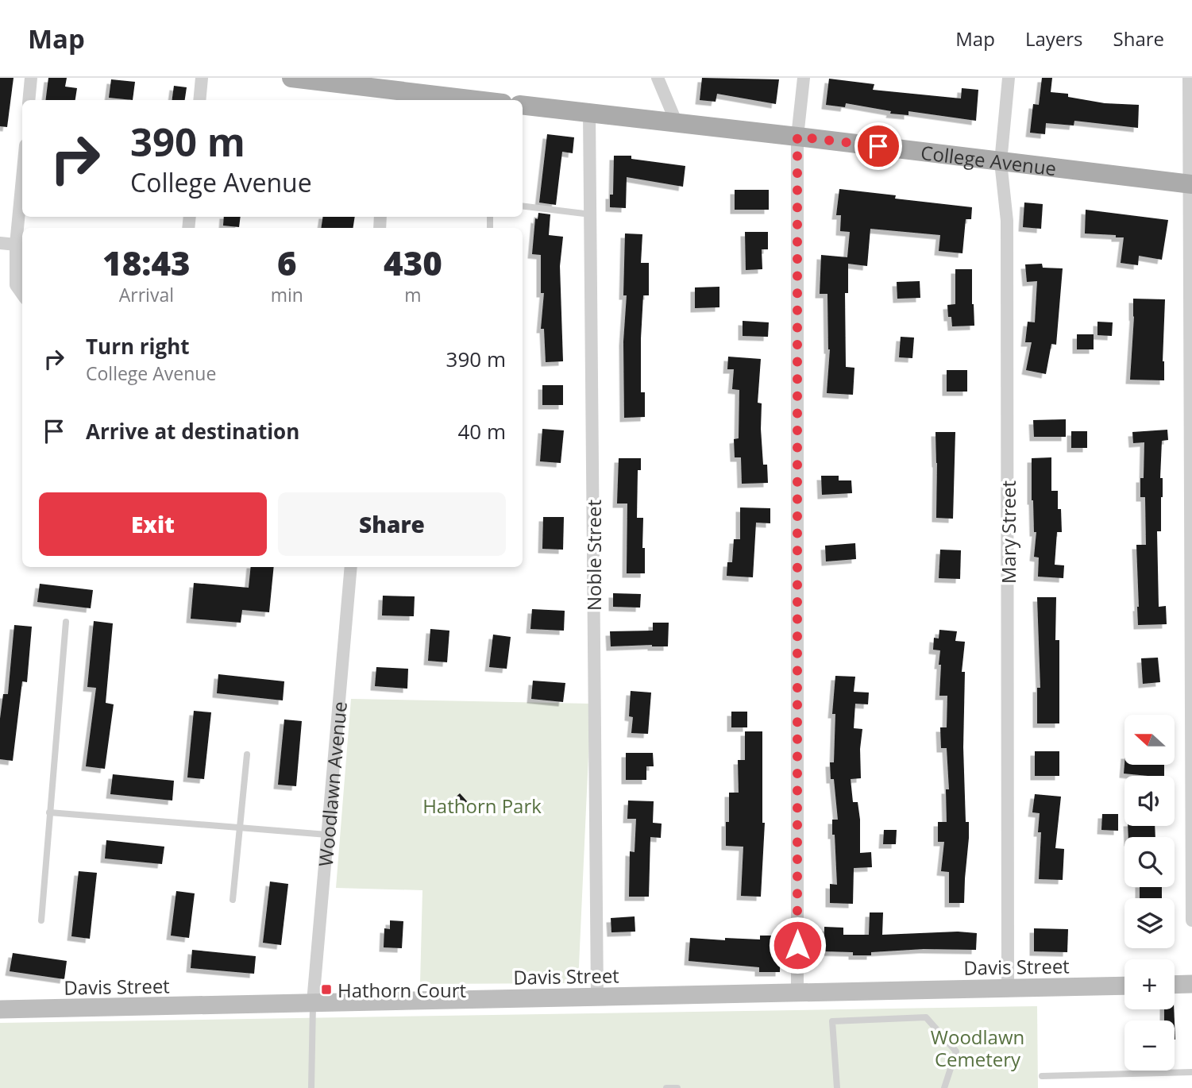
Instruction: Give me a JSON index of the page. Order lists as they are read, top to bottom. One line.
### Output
{"streets":{"main road":["College Avenue"],"street":["Mary Street","Noble Street","Woodlawn Avenue","Davis Street"]},"crossings":[["College Avenue","Mary Street"],["College Avenue","Noble Street"],["Mary Street","Davis Street"],["Noble Street","Davis Street"],["Woodlawn Avenue","Davis Street"]],"parks":["Hathorn Park","Woodlawn Cemetery"],"places":{"transit":["Hathorn Court"]},"north":"left","page":{"header":"Map","nav":["Map","Layers","Share"],"turn":["390 m","College Avenue"],"eta":["18:43","Arrival","6","min","430","m"],"list":[{"name":"Turn right","note":"College Avenue","value":"390 m"},{"name":"Arrive at destination","value":"40 m"}],"buttons":["Exit","Share"],"map_buttons":["+","−"]}}
